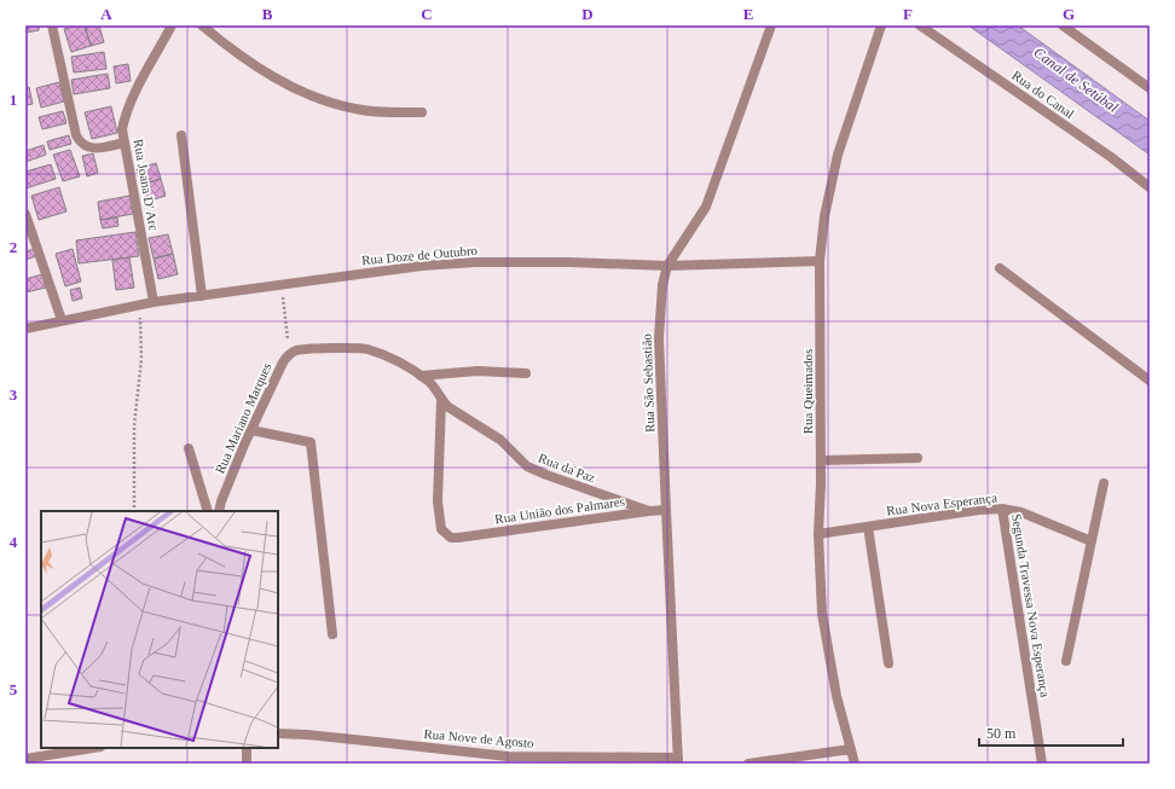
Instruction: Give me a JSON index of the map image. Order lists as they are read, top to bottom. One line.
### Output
{"streets":{"street":["Rua do Canal","Rua Joana D' Arc","Rua Doze de Outubro","Rua São Sebastião","Rua Queimados","Rua Mariano Marques","Rua da Paz","Rua Nova Esperança","Rua União dos Palmares","Segunda Travessa Nova Esperança","Rua Nove de Agosto"]},"crossings":[["Rua Joana D' Arc","Rua Doze de Outubro"],["Rua Doze de Outubro","Rua São Sebastião"],["Rua Doze de Outubro","Rua Queimados"],["Rua São Sebastião","Rua União dos Palmares"],["Rua São Sebastião","Rua Nove de Agosto"],["Rua Queimados","Rua Nova Esperança"],["Rua Mariano Marques","Rua da Paz"],["Rua da Paz","Rua União dos Palmares"],["Rua Nova Esperança","Segunda Travessa Nova Esperança"]],"water":["Canal de Setúbal"],"scale_bar":"50 m","grid":{"columns":["A","B","C","D","E","F","G"],"rows":["1","2","3","4","5"]}}
